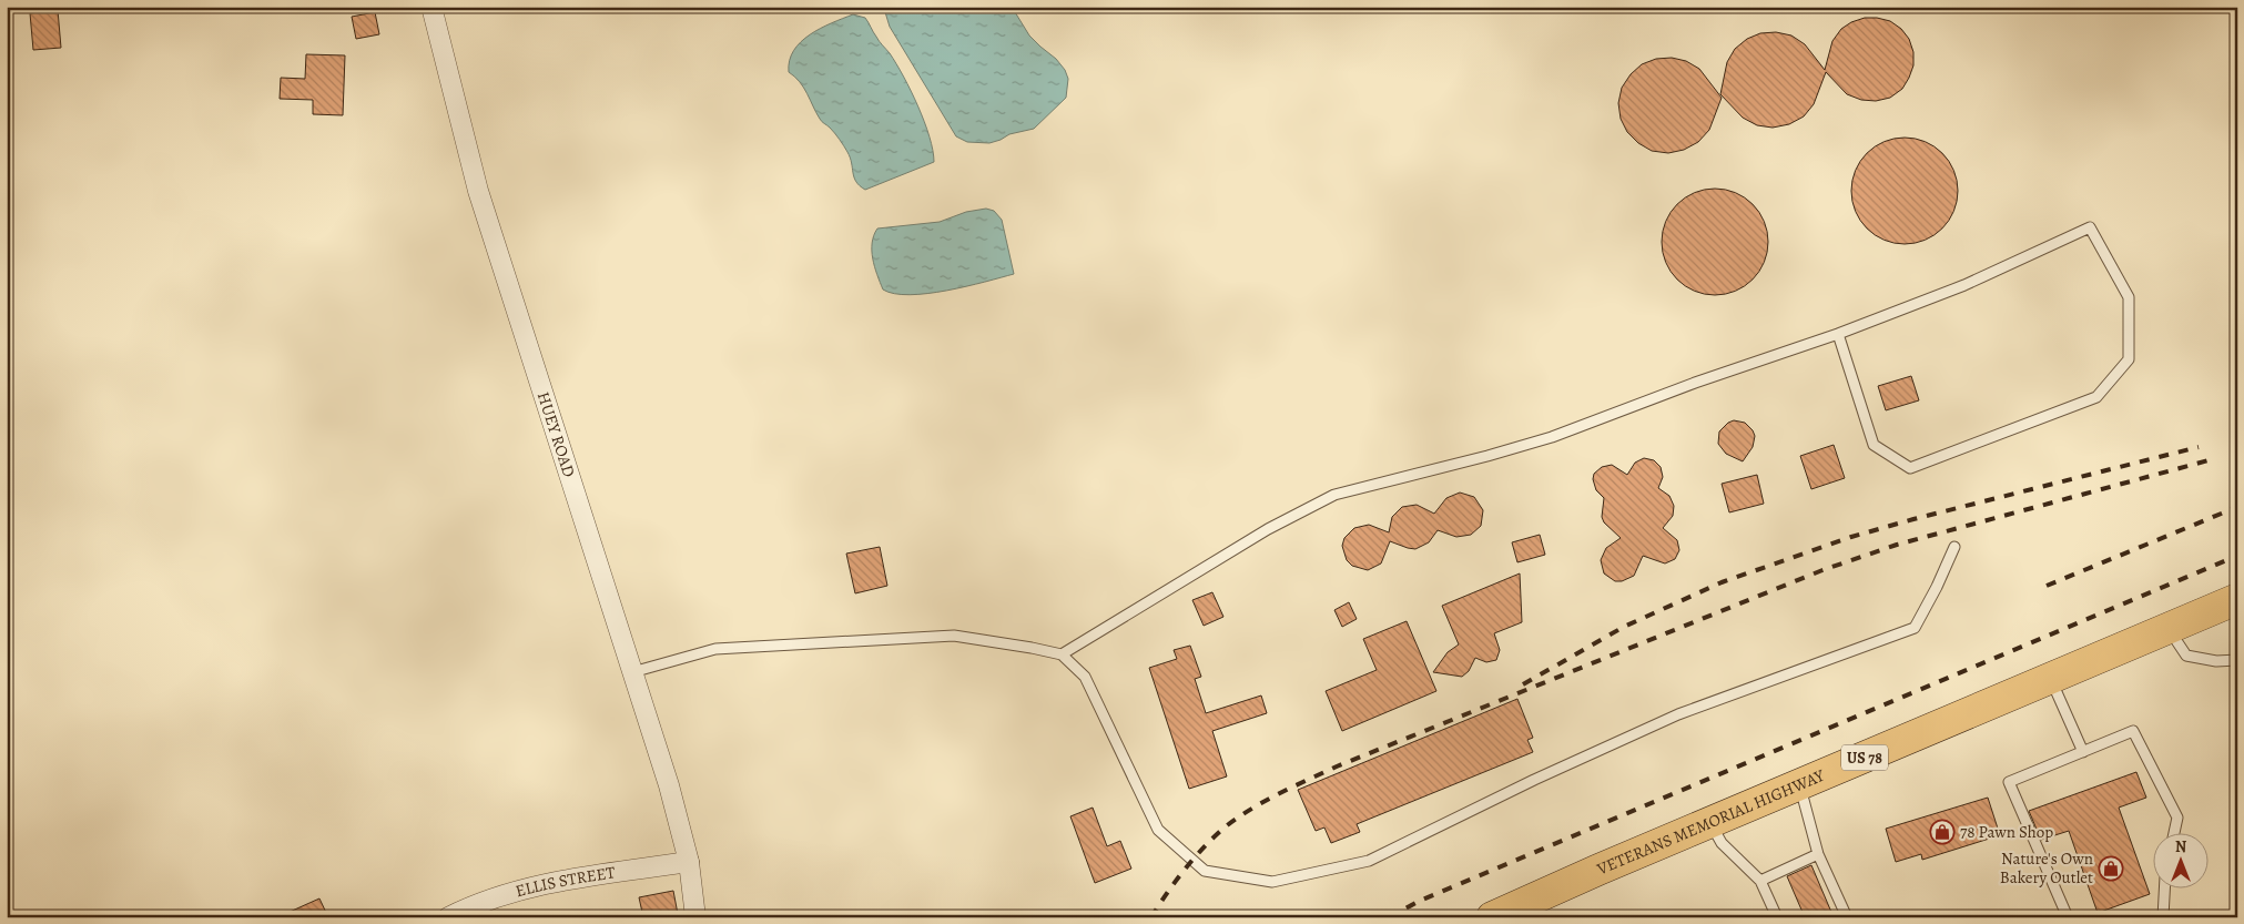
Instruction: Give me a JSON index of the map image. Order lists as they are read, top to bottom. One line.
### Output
{"streets":{"main road":["US 78","VETERANS MEMORIAL HIGHWAY"],"street":["HUEY ROAD","ELLIS STREET"]},"crossings":[["HUEY ROAD","ELLIS STREET"]],"places":{"shop":["78 Pawn Shop","Nature's Own Bakery Outlet"]},"north":"top"}
